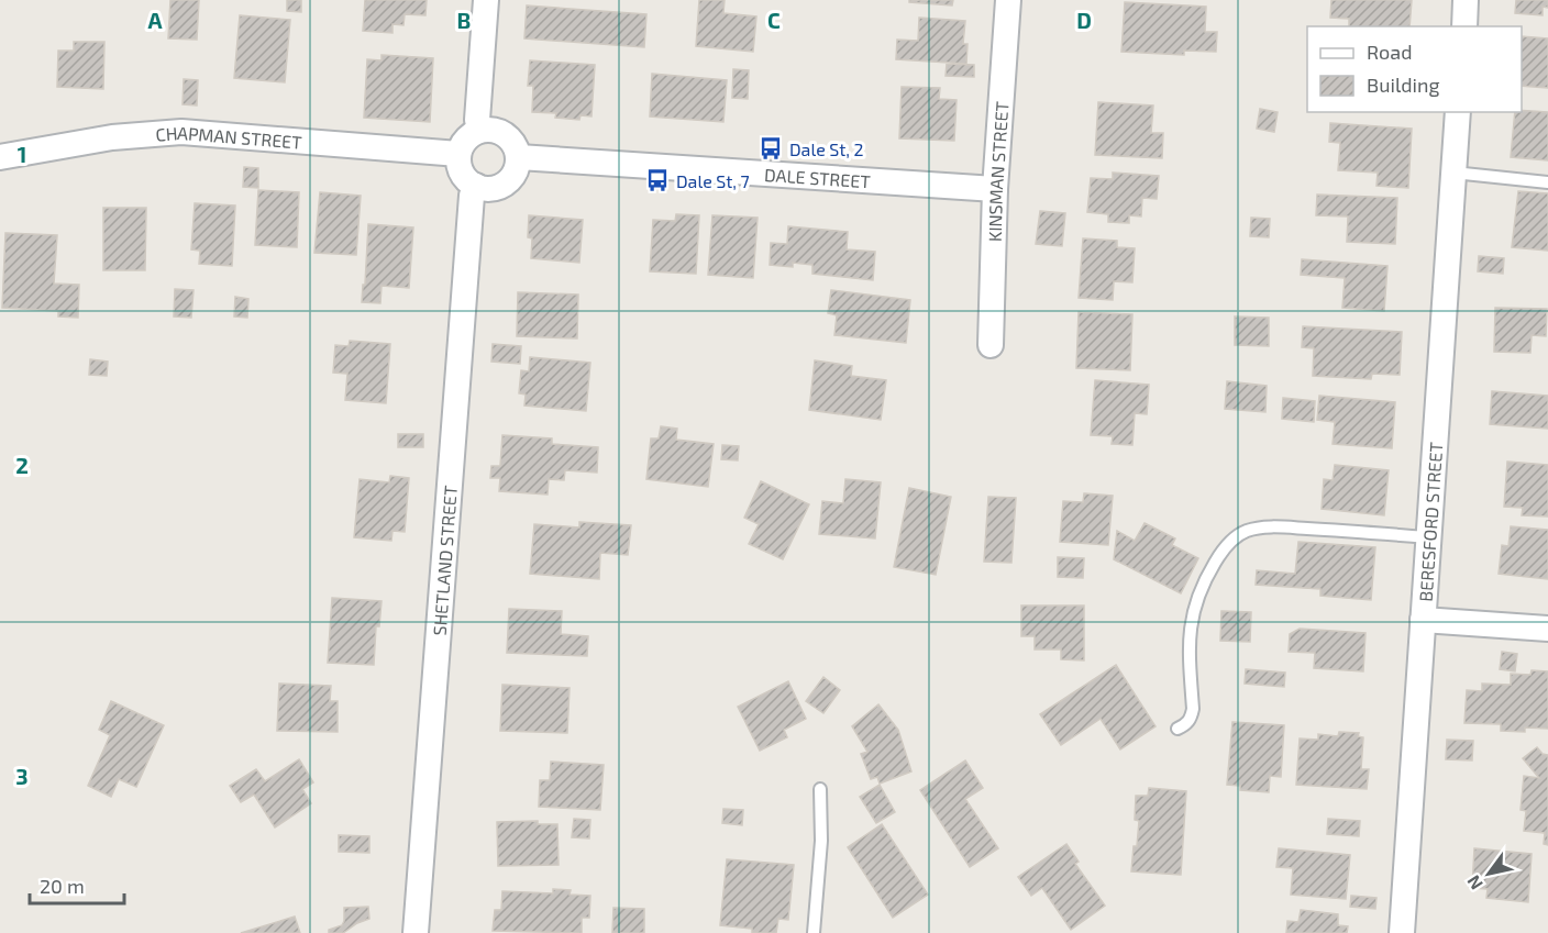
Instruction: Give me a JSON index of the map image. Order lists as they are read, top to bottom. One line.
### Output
{"streets":{"street":["CHAPMAN STREET","KINSMAN STREET","DALE STREET","BERESFORD STREET","SHETLAND STREET"]},"crossings":[["CHAPMAN STREET","DALE STREET"],["CHAPMAN STREET","SHETLAND STREET"],["KINSMAN STREET","DALE STREET"],["DALE STREET","SHETLAND STREET"]],"places":{"bus stop":["Dale St, 2","Dale St, 7"]},"legend":["Road","Building"],"scale_bar":"20 m","north":"bottom left","grid":{"columns":["A","B","C","D"],"rows":["1","2","3"]}}
